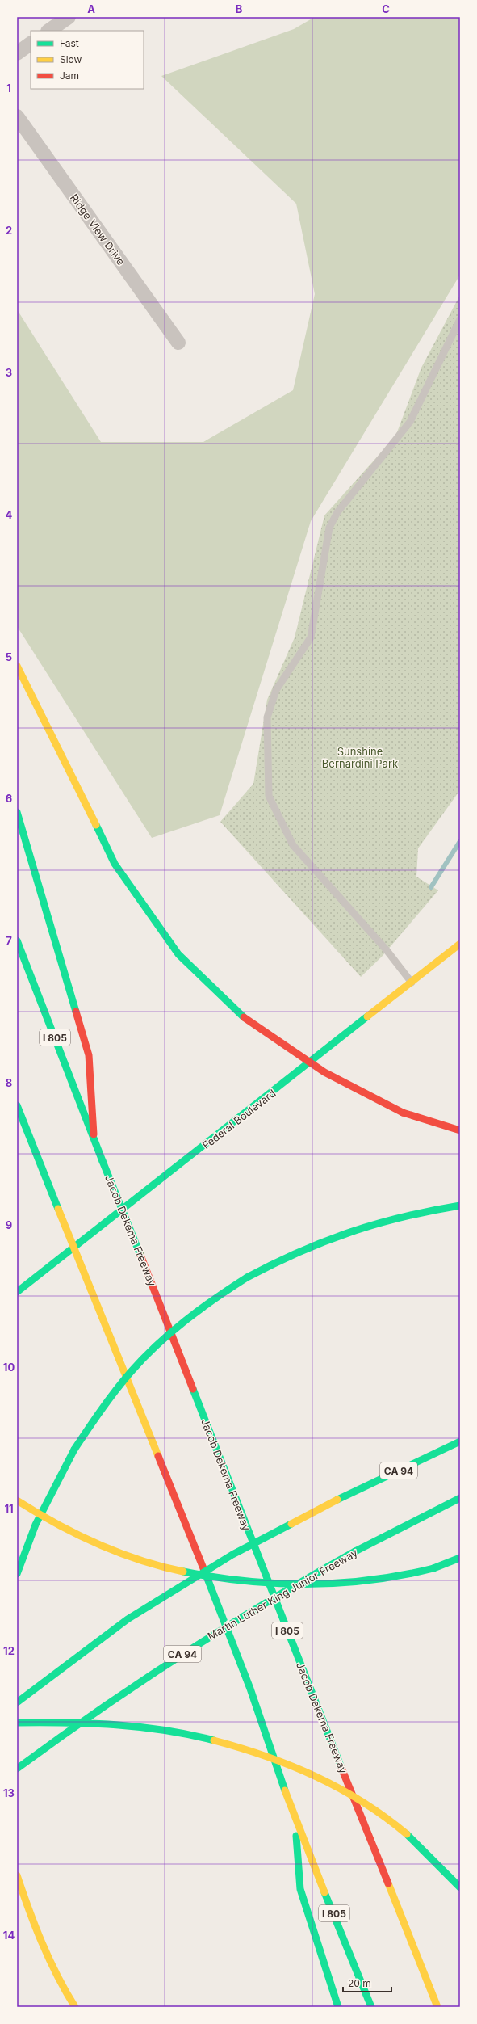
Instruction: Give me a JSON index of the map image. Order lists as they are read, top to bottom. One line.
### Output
{"streets":{"main road":["I 805","Federal Boulevard","Jacob Dekema Freeway","CA 94","Martin Luther King Junior Freeway"],"street":["Ridge View Drive"]},"parks":["Sunshine Bernardini Park"],"legend":["Fast","Slow","Jam"],"scale_bar":"20 m","grid":{"columns":["A","B","C"],"rows":["1","2","3","4","5","6","7","8","9","10","11","12","13","14"]}}
